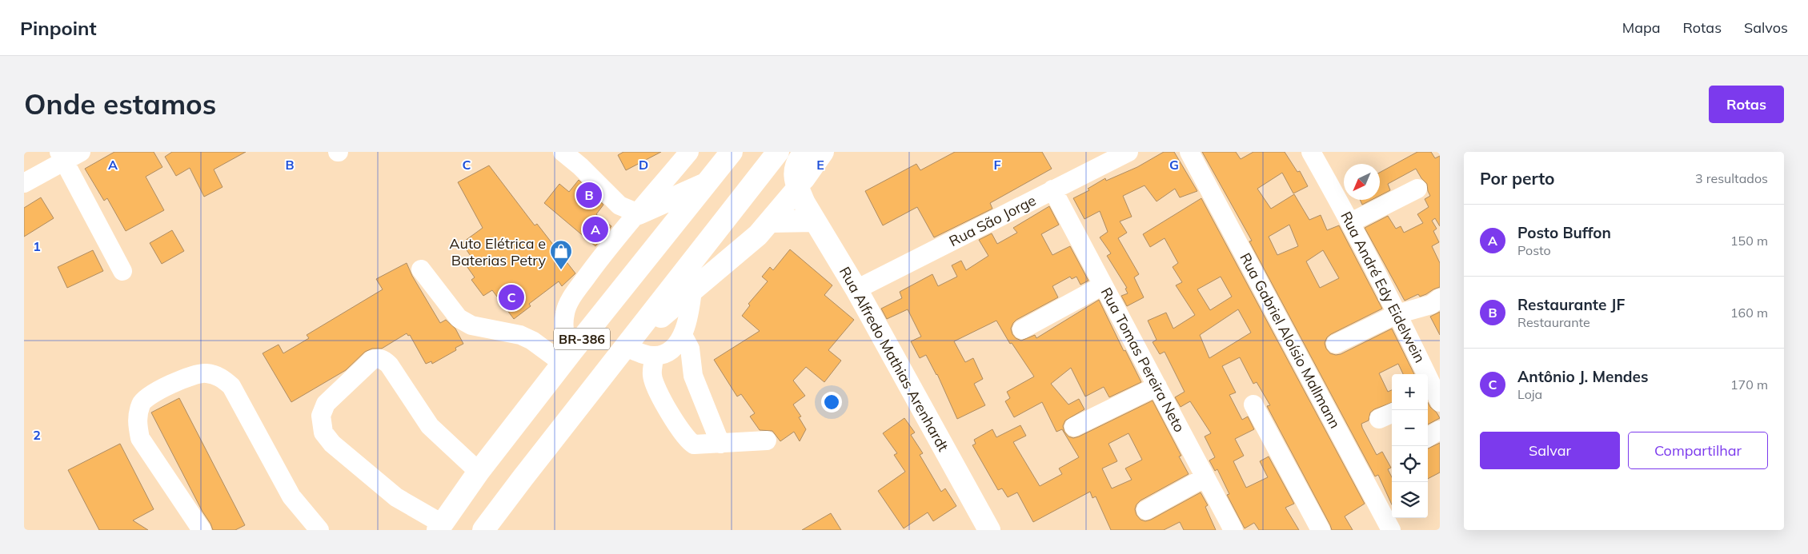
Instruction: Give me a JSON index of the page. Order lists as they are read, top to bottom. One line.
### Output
{"streets":{"main road":["BR-386","Rua Alfredo Mathias Arenhardt"],"street":["Rua São Jorge","Rua André Edy Eidelwein","Rua Gabriel Aloísio Mallmann","Rua Tomas Pereira Neto"]},"crossings":[["Rua São Jorge","Rua Alfredo Mathias Arenhardt"],["Rua São Jorge","Rua Tomas Pereira Neto"]],"places":{"shop":["Auto Elétrica e Baterias Petry"]},"north":"bottom left","page":{"header":"Pinpoint","nav":["Mapa","Rotas","Salvos"],"buttons":["Rotas",["Salvar","Compartilhar"]],"title":"Onde estamos","heading":["Por perto","3 resultados"],"pins":["B","A","C"],"list":[{"mark":"A","name":"Posto Buffon","note":"Posto","value":"150 m"},{"mark":"B","name":"Restaurante JF","note":"Restaurante","value":"160 m"},{"mark":"C","name":"Antônio J. Mendes","note":"Loja","value":"170 m"}],"map_buttons":["+","−"]},"grid":{"columns":["A","B","C","D","E","F","G"],"rows":["1","2"]}}
